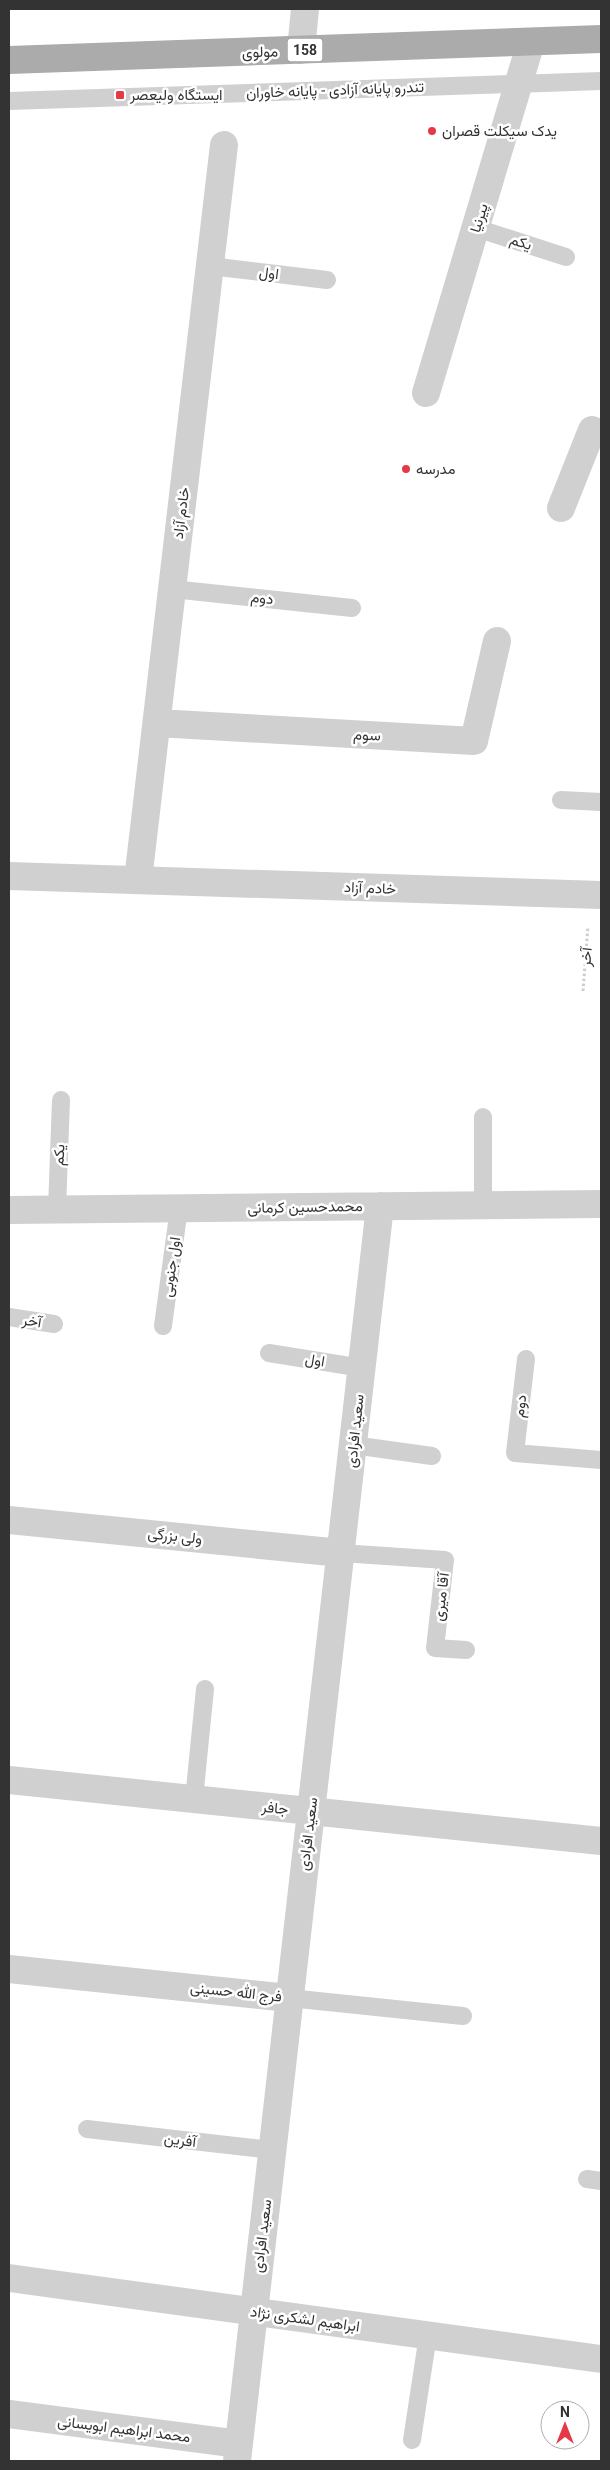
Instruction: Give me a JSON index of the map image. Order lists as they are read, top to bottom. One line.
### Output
{"streets":{"main road":["158","مولوی"],"street":["پیرنیا","خادم آزاد","سوم","محمدحسین کرمانی","سعید افرادی","ولی بزرگی","جافر","فرج الله حسینی","ابراهیم لشکری نژاد","محمد ابراهیم ابویسانی"],"lane":["تندرو پایانه آزادی - پایانه خاوران","یکم","اول","دوم","آخر","اول جنوبی","آقا میری","آفرین"]},"crossings":[["مولوی","پیرنیا"],["تندرو پایانه آزادی - پایانه خاوران","پیرنیا"],["پیرنیا","یکم"],["یکم","محمدحسین کرمانی"],["اول","خادم آزاد"],["اول","سعید افرادی"],["خادم آزاد","دوم"],["خادم آزاد","سوم"],["خادم آزاد","آخر"],["محمدحسین کرمانی","اول جنوبی"],["محمدحسین کرمانی","سعید افرادی"],["سعید افرادی","ولی بزرگی"],["سعید افرادی","آقا میری"],["سعید افرادی","جافر"],["سعید افرادی","فرج الله حسینی"],["سعید افرادی","آفرین"],["سعید افرادی","ابراهیم لشکری نژاد"],["سعید افرادی","محمد ابراهیم ابویسانی"],["ولی بزرگی","آقا میری"]],"places":{"transit":["ایستگاه ولیعصر"],"other":["یدک سیکلت قصران","مدرسه"]},"north":"top"}
